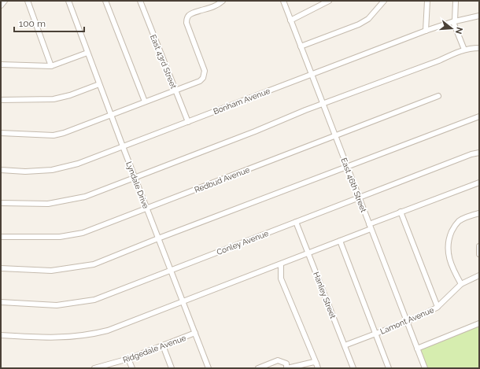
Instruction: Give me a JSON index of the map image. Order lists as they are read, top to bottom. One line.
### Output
{"streets":{"street":["East 43rd Street","Bonham Avenue","Redbud Avenue","Lyndale Drive","East 46th Street","Conley Avenue","Hanley Street","Lamont Avenue","Ridgedale Avenue"]},"crossings":[["East 43rd Street","Bonham Avenue"],["Bonham Avenue","Lyndale Drive"],["Bonham Avenue","East 46th Street"],["Redbud Avenue","Lyndale Drive"],["Redbud Avenue","East 46th Street"],["Lyndale Drive","Conley Avenue"],["Lyndale Drive","Ridgedale Avenue"],["East 46th Street","Conley Avenue"],["East 46th Street","Lamont Avenue"],["Conley Avenue","Hanley Street"],["Hanley Street","Lamont Avenue"]],"scale_bar":"100 m","north":"right"}
